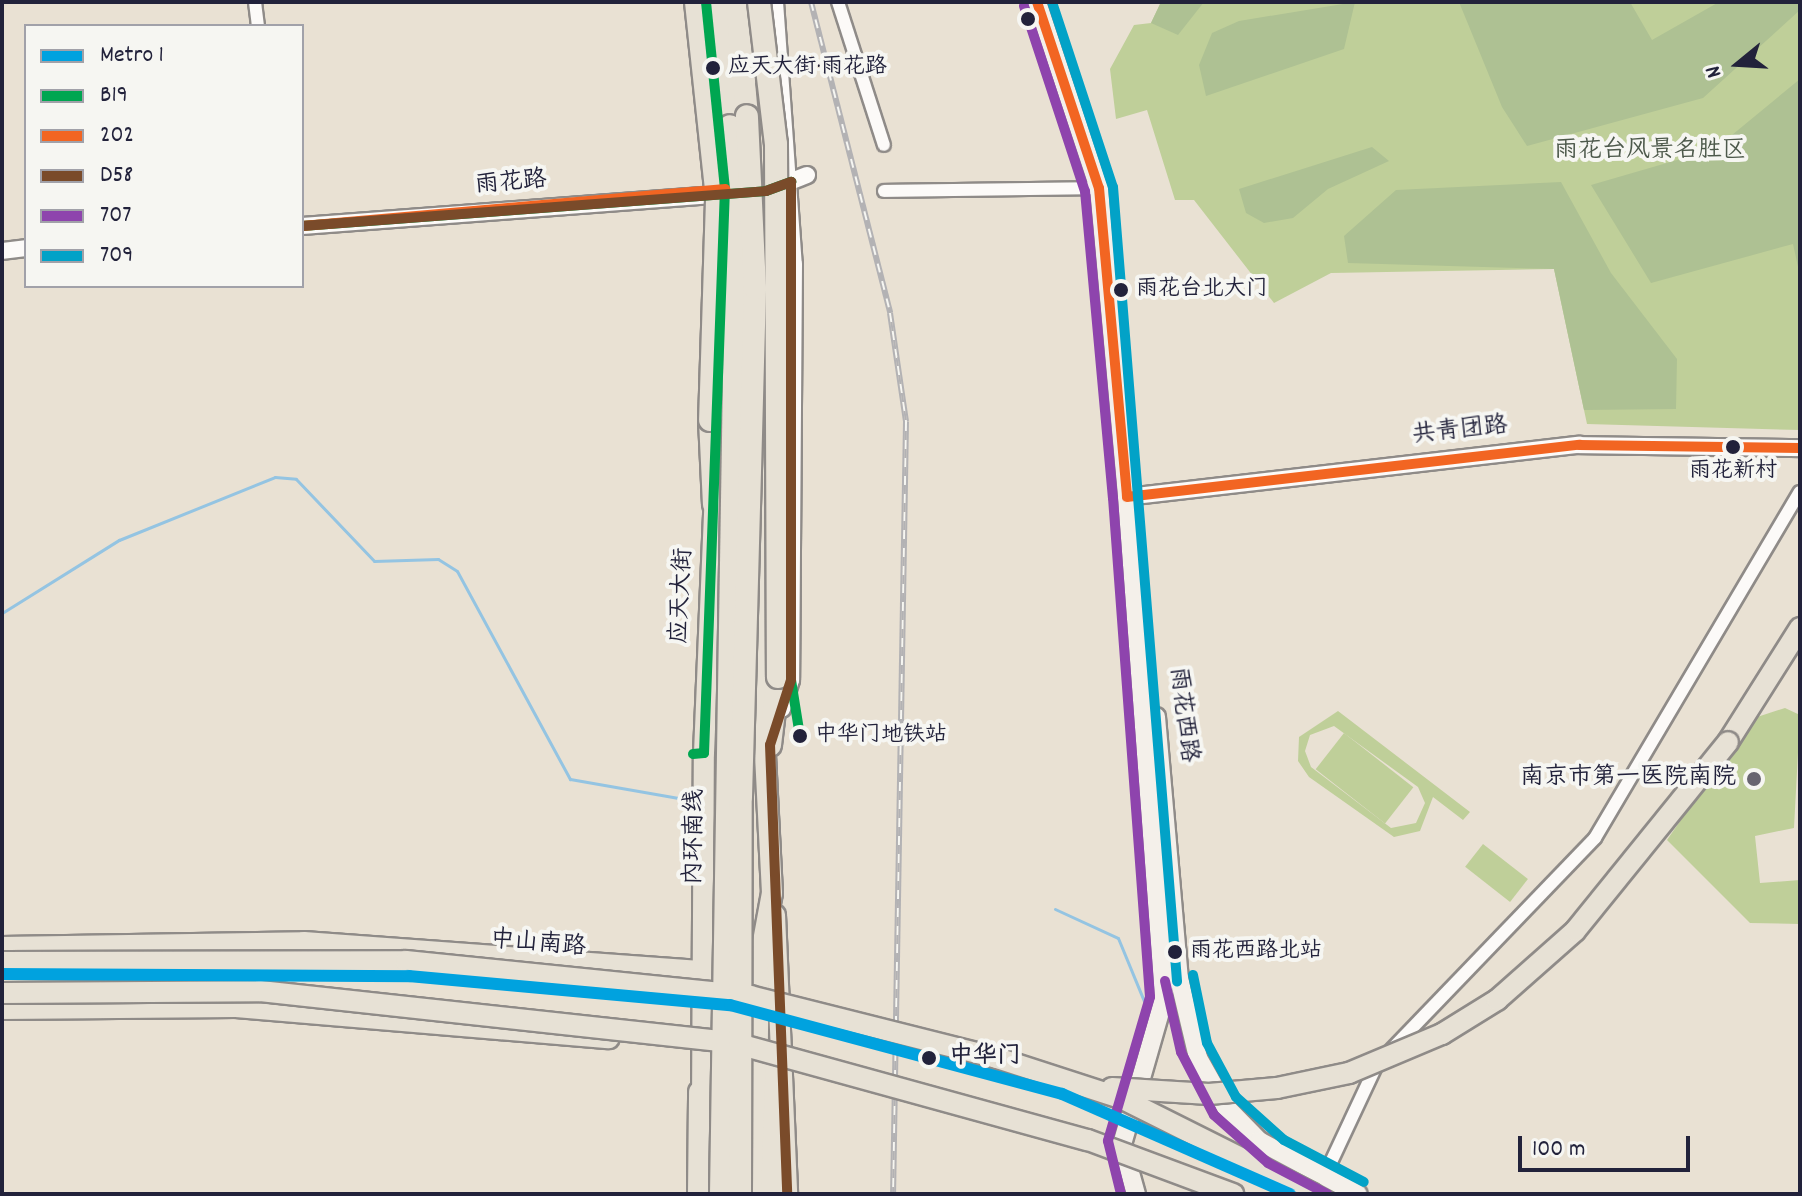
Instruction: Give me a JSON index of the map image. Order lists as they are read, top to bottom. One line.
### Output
{"streets":{"highway":["内环南线"],"main road":["应天大街","雨花西路","中山南路"],"street":["雨花路","共青团路"]},"crossings":[["雨花路","应天大街"],["共青团路","雨花西路"],["雨花西路","中山南路"]],"parks":["雨花台风景名胜区"],"places":["应天大街·雨花路","雨花台北大门","雨花新村","中华门地铁站","南京市第一医院南院","雨花西路北站","中华门"],"lines":["transit line B19","transit line 202","transit line 709","transit line 707","transit line D58","metro line 1"],"legend":["Metro 1","B19","202","D58","707","709"],"scale_bar":"100 m","north":"left"}
